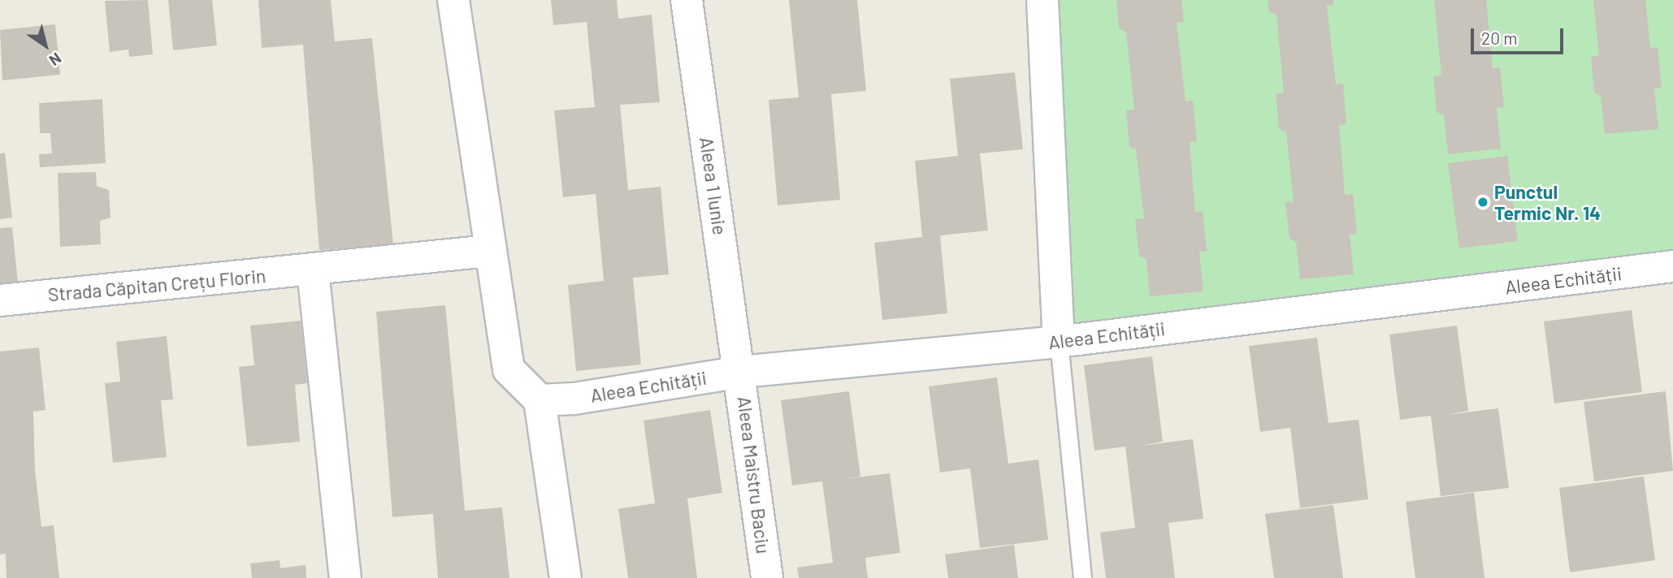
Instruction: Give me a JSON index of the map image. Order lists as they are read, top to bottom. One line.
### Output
{"streets":{"street":["Aleea 1 Iunie","Aleea Echității","Strada Căpitan Crețu Florin","Aleea Maistru Baciu"]},"crossings":[["Aleea 1 Iunie","Aleea Echității"],["Aleea 1 Iunie","Aleea Maistru Baciu"],["Aleea Echității","Aleea Maistru Baciu"]],"places":["Punctul Termic Nr. 14"],"scale_bar":"20 m","north":"bottom right"}
